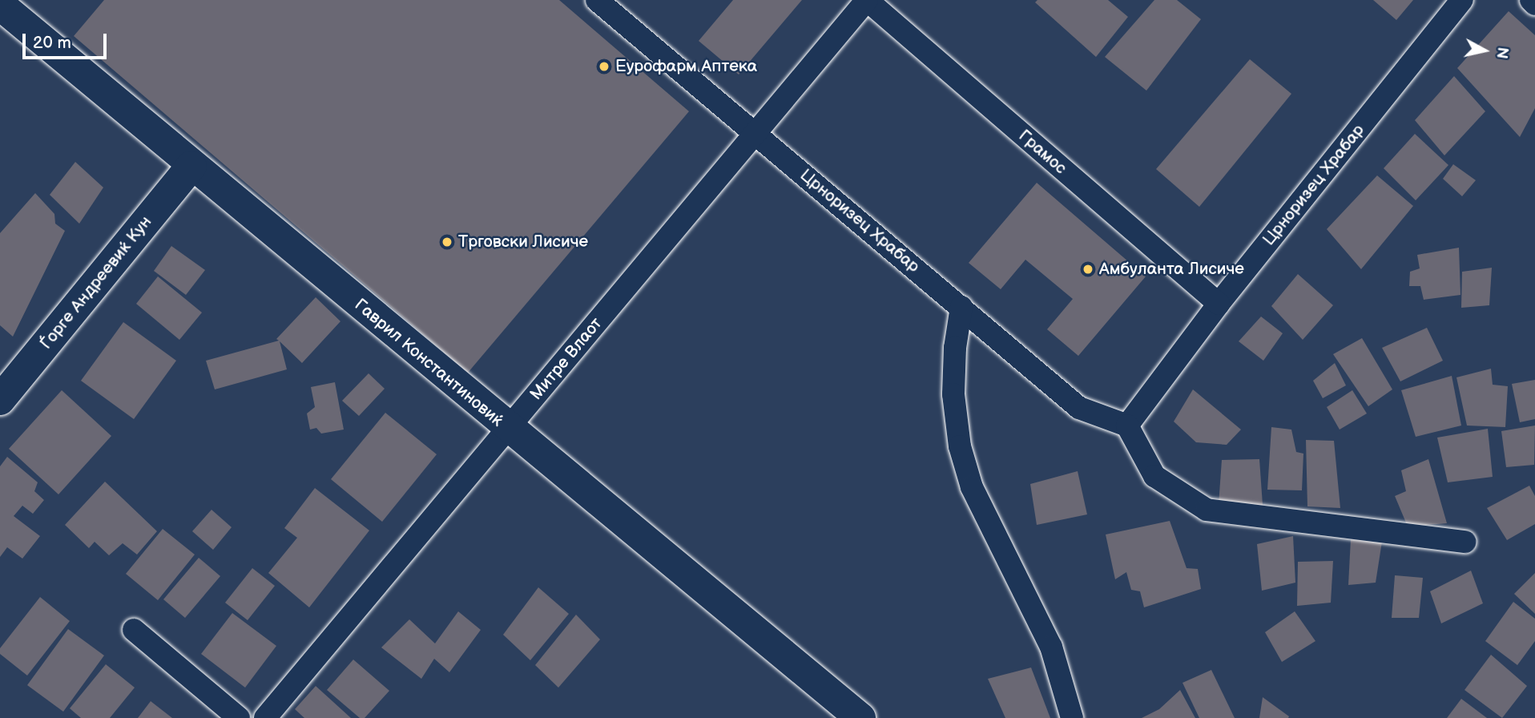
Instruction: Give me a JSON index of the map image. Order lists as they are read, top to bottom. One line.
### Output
{"streets":{"street":["Грамос","Црноризец Храбар","Ѓорге Андреевиќ Кун","Митре Влаот","Гаврил Константиновиќ"]},"crossings":[["Грамос","Црноризец Храбар"],["Грамос","Митре Влаот"],["Црноризец Храбар","Митре Влаот"],["Ѓорге Андреевиќ Кун","Гаврил Константиновиќ"],["Митре Влаот","Гаврил Константиновиќ"]],"places":["Еурофарм Аптека","Трговски Лисиче","Амбуланта Лисиче"],"scale_bar":"20 m","north":"right"}
